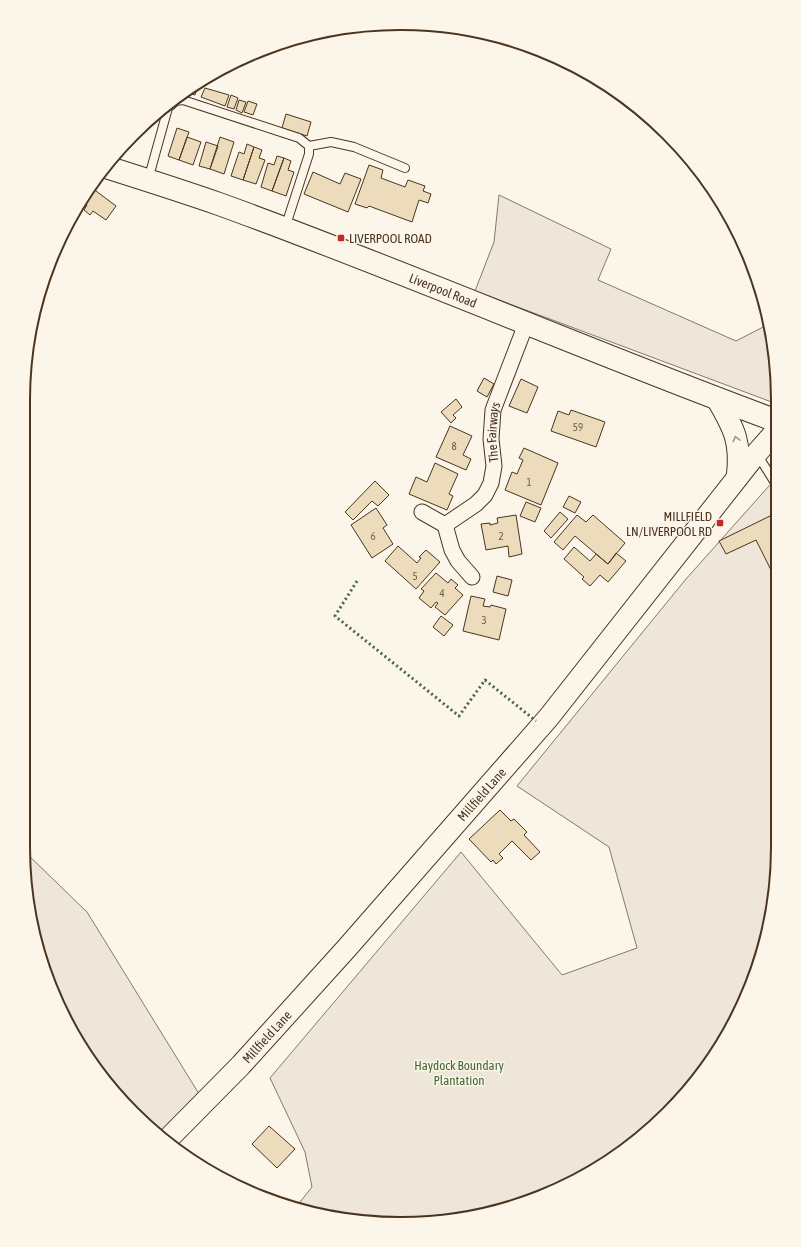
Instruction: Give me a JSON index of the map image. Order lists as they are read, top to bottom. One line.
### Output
{"streets":{"highway":["Liverpool Road"],"street":["The Fairways","Millfield Lane"]},"crossings":[["Liverpool Road","The Fairways"]],"parks":["Haydock Boundary Plantation"],"places":{"transit":["LIVERPOOL ROAD","MILLFIELD LN/LIVERPOOL RD"]},"house_numbers":["59","8","1","6","2","5","4","3"]}
